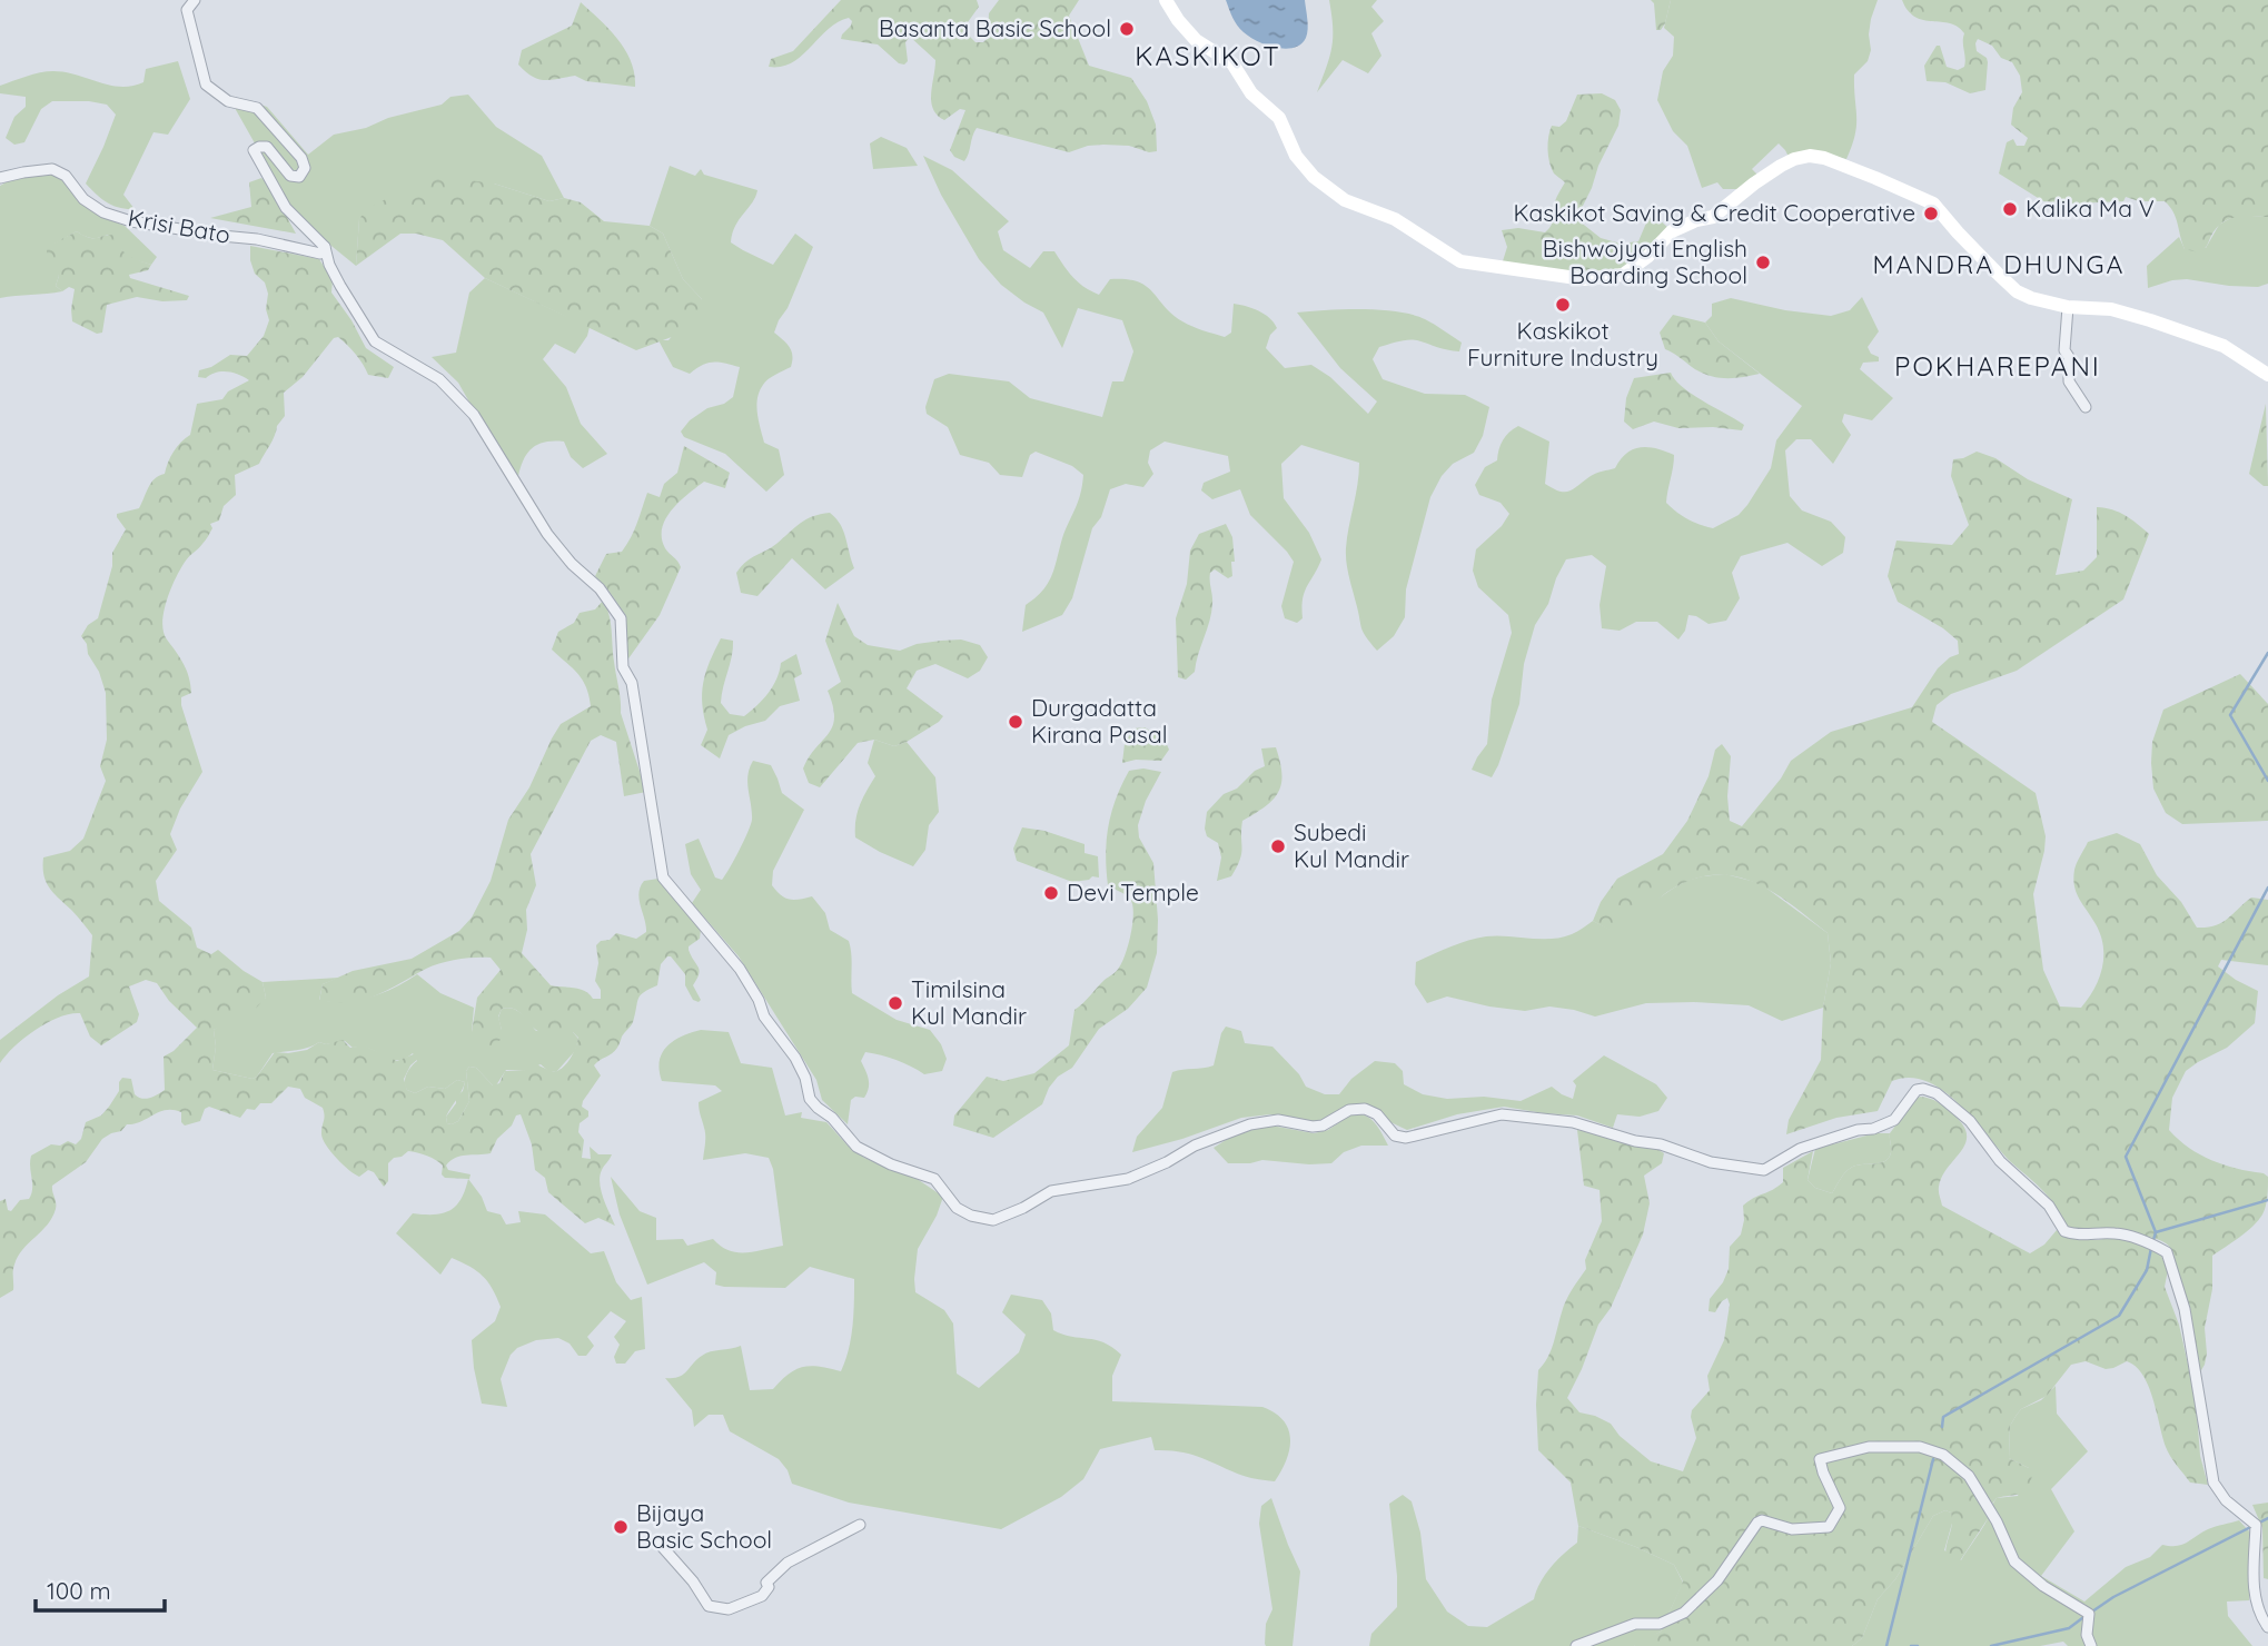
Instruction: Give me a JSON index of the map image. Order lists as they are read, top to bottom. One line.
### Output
{"streets":{"street":["Krisi Bato"]},"districts":["KASKIKOT","MANDRA DHUNGA","POKHAREPANI"],"places":["Basanta Basic School","Kalika Ma V","Kaskikot Saving & Credit Cooperative","Bishwojyoti English Boarding School","Kaskikot Furniture Industry","Durgadatta Kirana Pasal","Subedi Kul Mandir","Devi Temple","Timilsina Kul Mandir","Bijaya Basic School"],"scale_bar":"100 m"}
